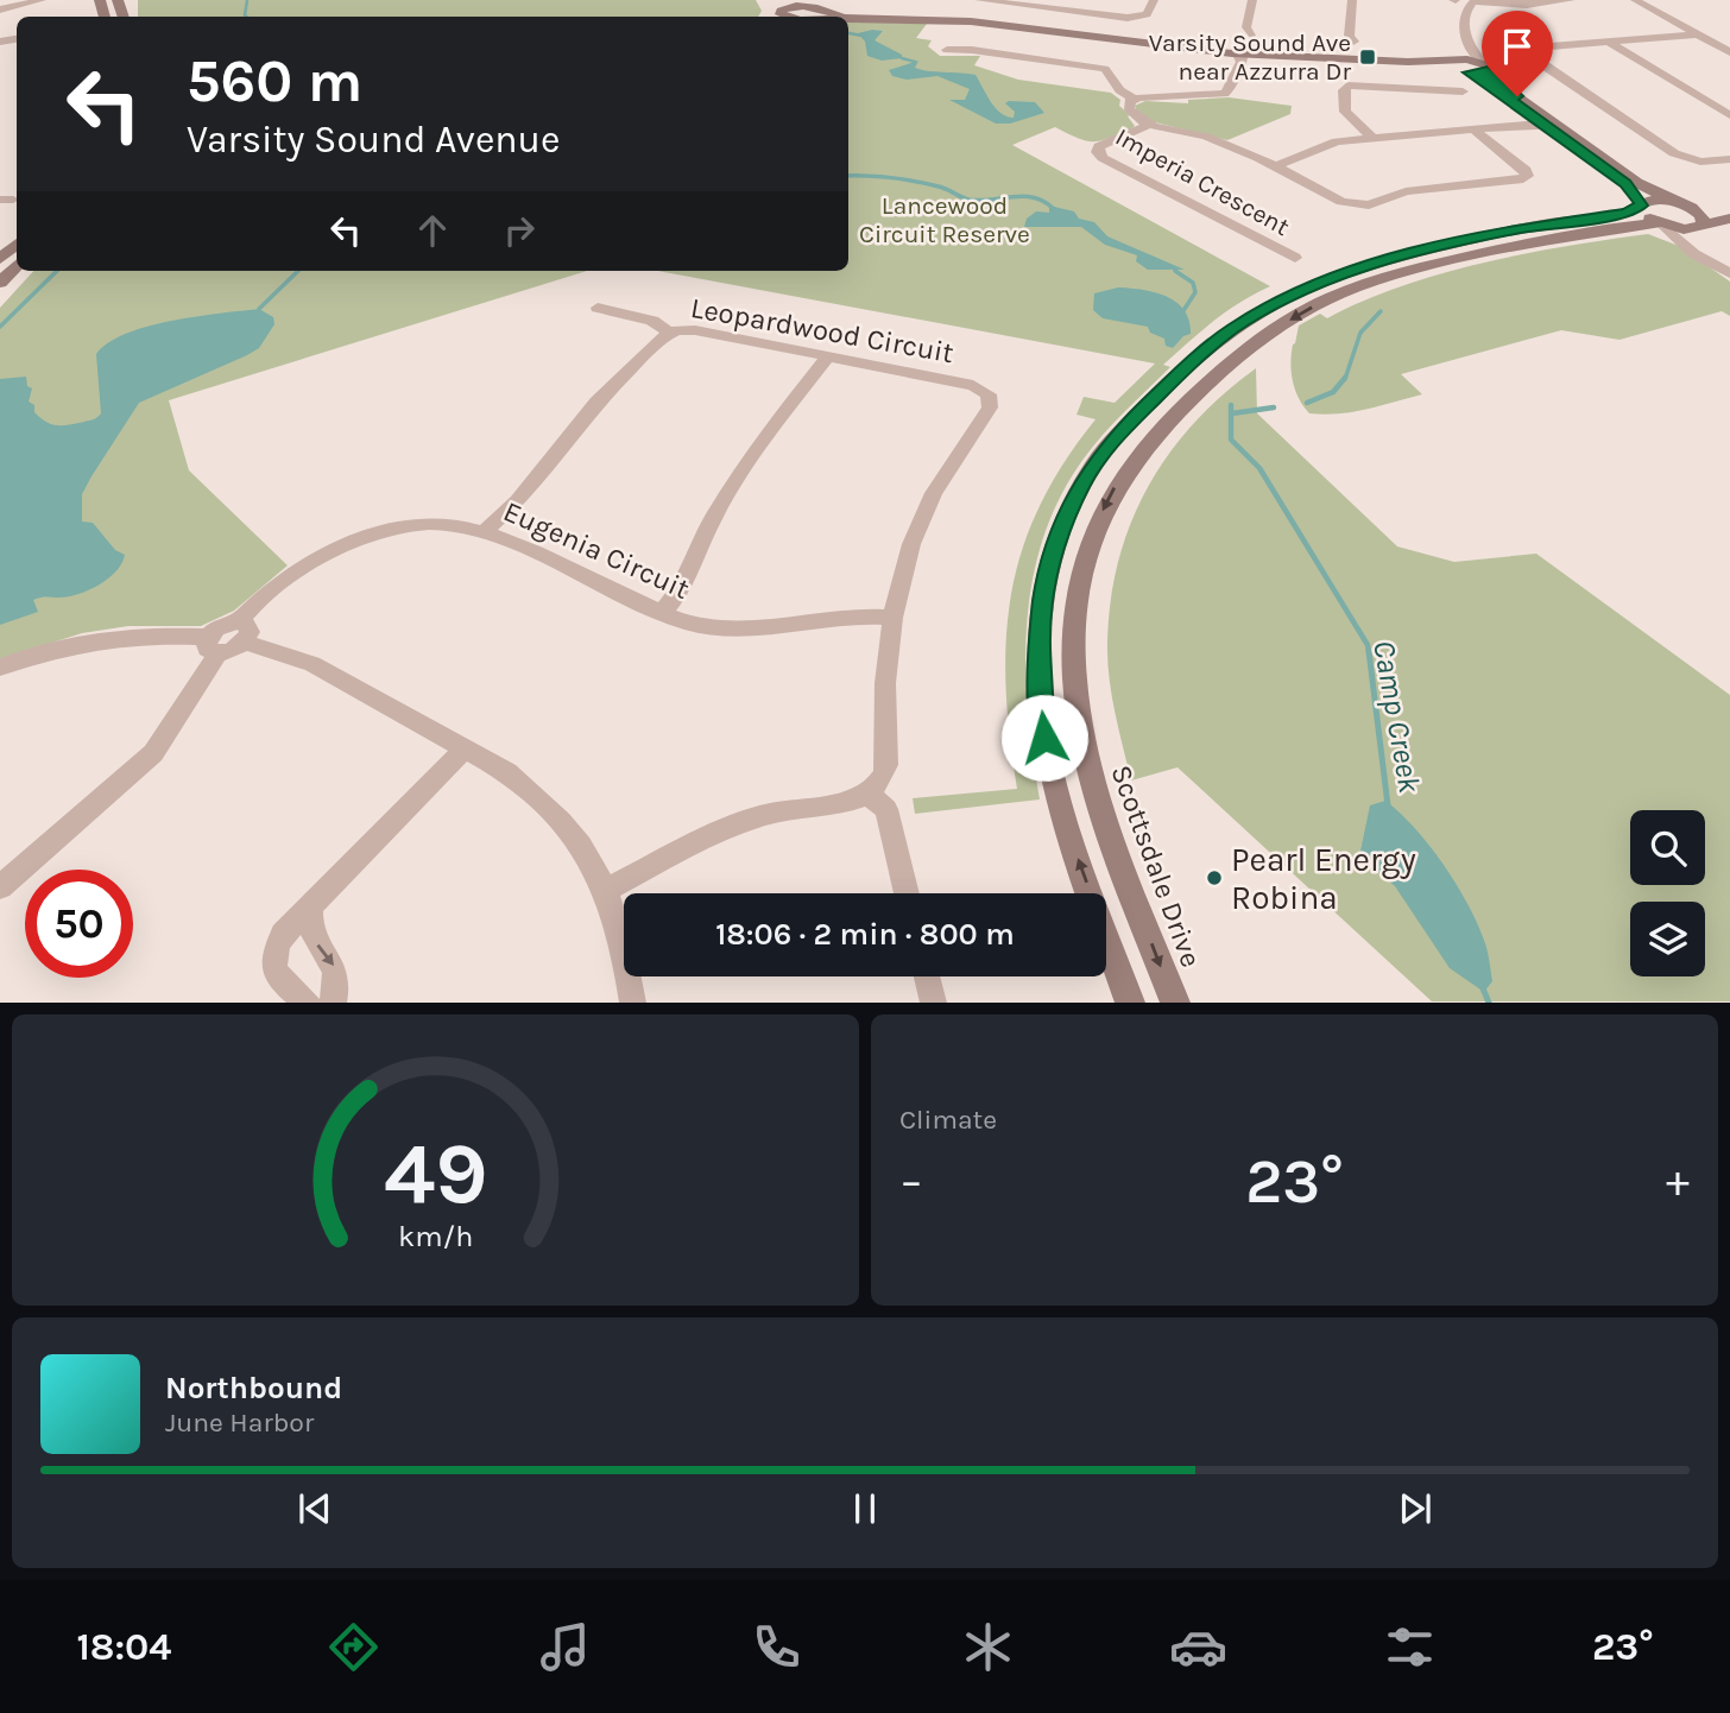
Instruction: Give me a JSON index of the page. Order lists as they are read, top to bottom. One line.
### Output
{"streets":{"main road":["Scottsdale Drive"],"street":["Imperia Crescent","Leopardwood Circuit","Eugenia Circuit"]},"crossings":[["Leopardwood Circuit","Eugenia Circuit"]],"water":["Camp Creek"],"parks":["Lancewood Circuit Reserve"],"places":{"transit":["Varsity Sound Ave near Azzurra Dr"],"other":["Pearl Energy Robina"]},"page":{"turn":["560 m","Varsity Sound Avenue"],"limit":"50","trip":"18:06 · 2 min · 800 m","tile":"Climate","heat":["−","23°","+"],"song":["Northbound","June Harbor"],"tabs":["18:04","23°"],"gauge":["49","km/h"]}}
